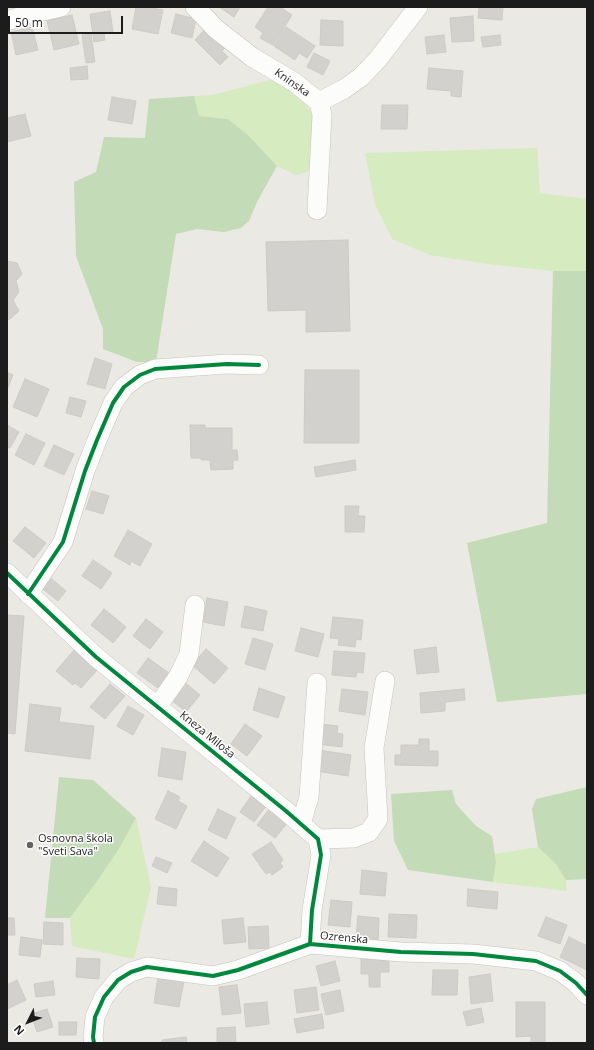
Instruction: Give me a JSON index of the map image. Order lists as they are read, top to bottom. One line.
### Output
{"streets":{"street":["Kninska","Kneza Miloša","Ozrenska"]},"places":["Osnovna škola \"Sveti Sava\""],"scale_bar":"50 m","north":"bottom left"}
